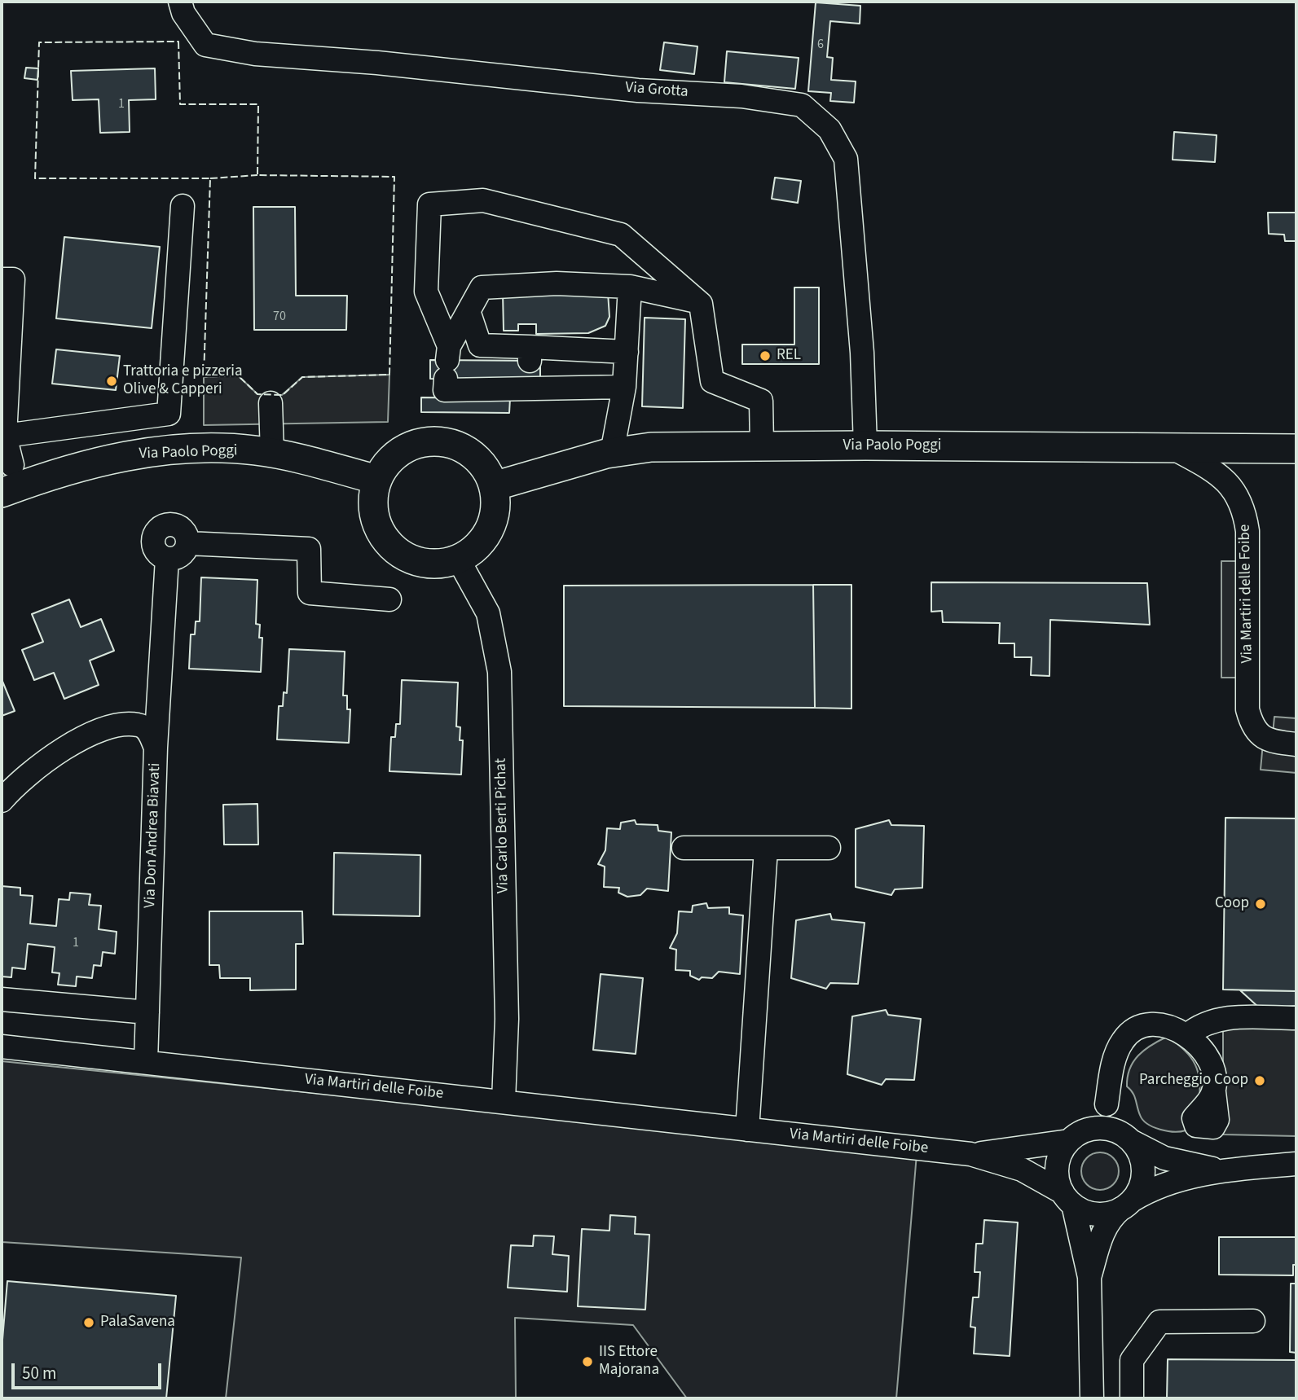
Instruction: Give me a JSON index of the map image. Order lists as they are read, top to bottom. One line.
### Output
{"streets":{"main road":["Via Paolo Poggi"],"street":["Via Grotta","Via Martiri delle Foibe","Via Carlo Berti Pichat","Via Don Andrea Biavati"]},"crossings":[["Via Grotta","Via Paolo Poggi"],["Via Paolo Poggi","Via Martiri delle Foibe"],["Via Paolo Poggi","Via Carlo Berti Pichat"],["Via Martiri delle Foibe","Via Carlo Berti Pichat"],["Via Martiri delle Foibe","Via Don Andrea Biavati"]],"places":["REL","Trattoria e pizzeria Olive & Capperi","Coop","Parcheggio Coop","PalaSavena","IIS Ettore Majorana"],"house_numbers":["6","1","70","1"],"scale_bar":"50 m"}
